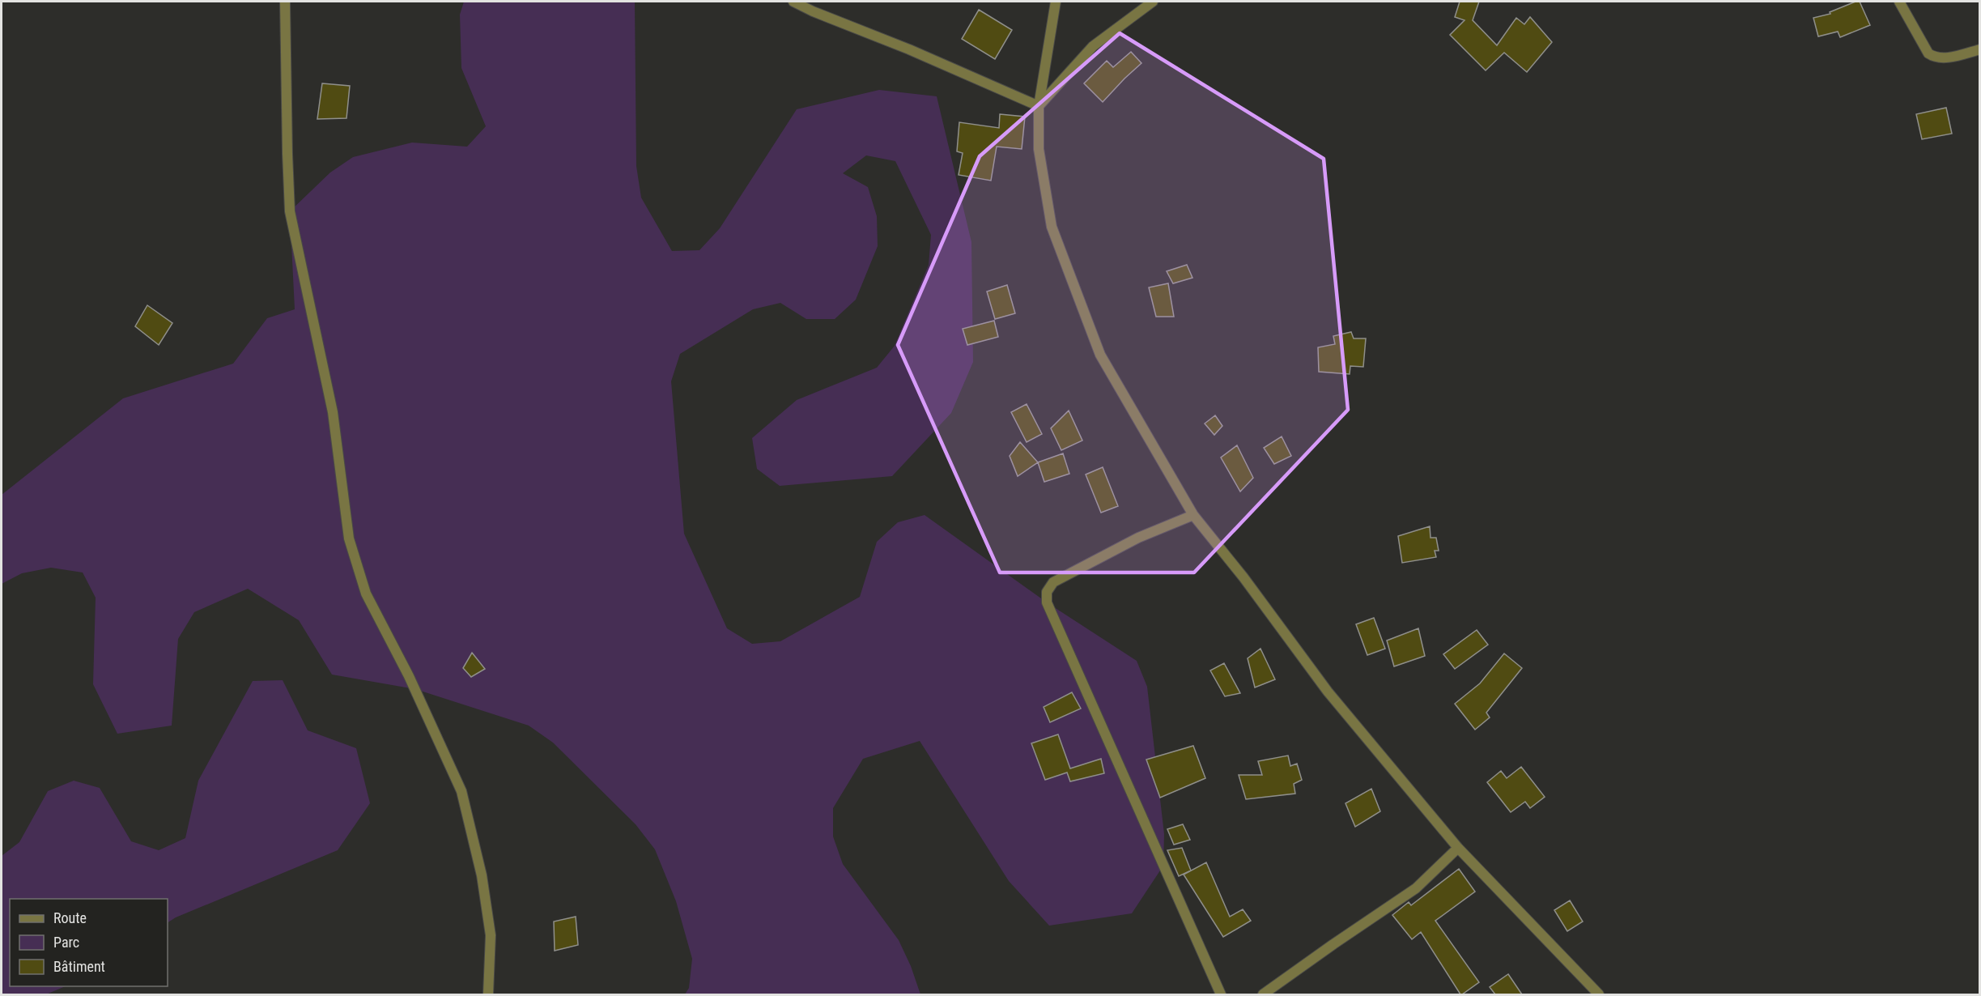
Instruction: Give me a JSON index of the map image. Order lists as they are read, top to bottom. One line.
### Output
{"legend":["Route","Parc","Bâtiment"]}
